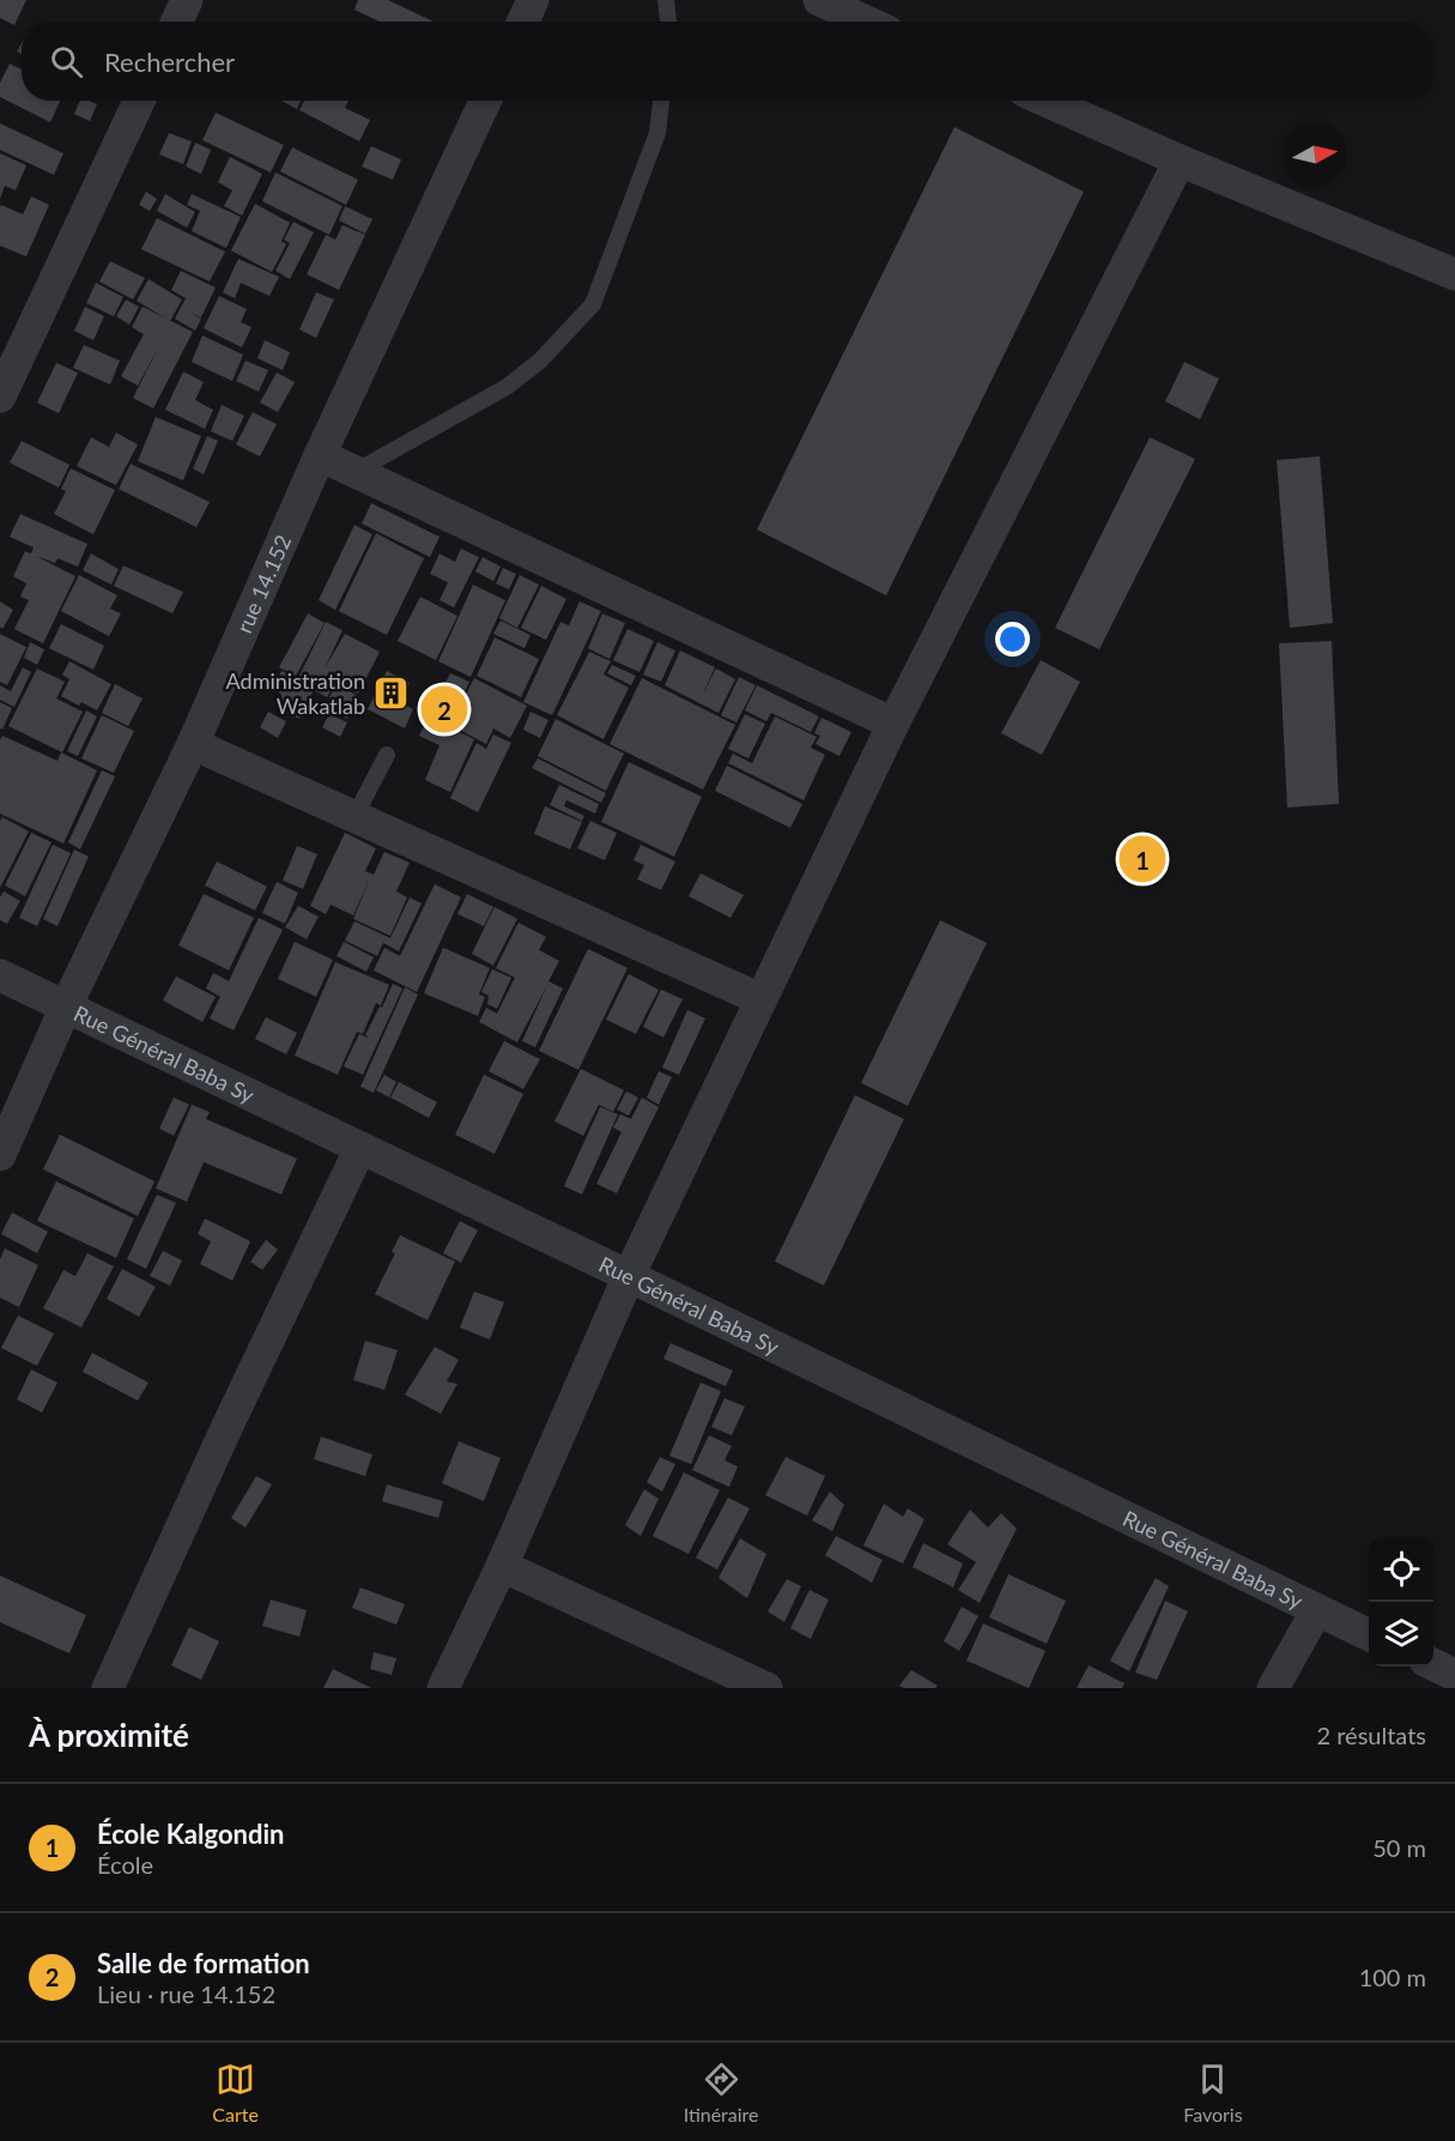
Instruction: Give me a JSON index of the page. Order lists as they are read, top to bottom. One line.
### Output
{"streets":{"street":["rue 14.152","Rue Général Baba Sy"]},"crossings":[["rue 14.152","Rue Général Baba Sy"]],"places":{"building":["Administration Wakatlab"]},"north":"right","page":{"search":"Rechercher","pins":["2","1"],"heading":["À proximité","2 résultats"],"list":[{"mark":"1","name":"École Kalgondin","note":"École","value":"50 m"},{"mark":"2","name":"Salle de formation","note":"Lieu · rue 14.152","value":"100 m"}],"nav":["Carte","Itinéraire","Favoris"]}}
